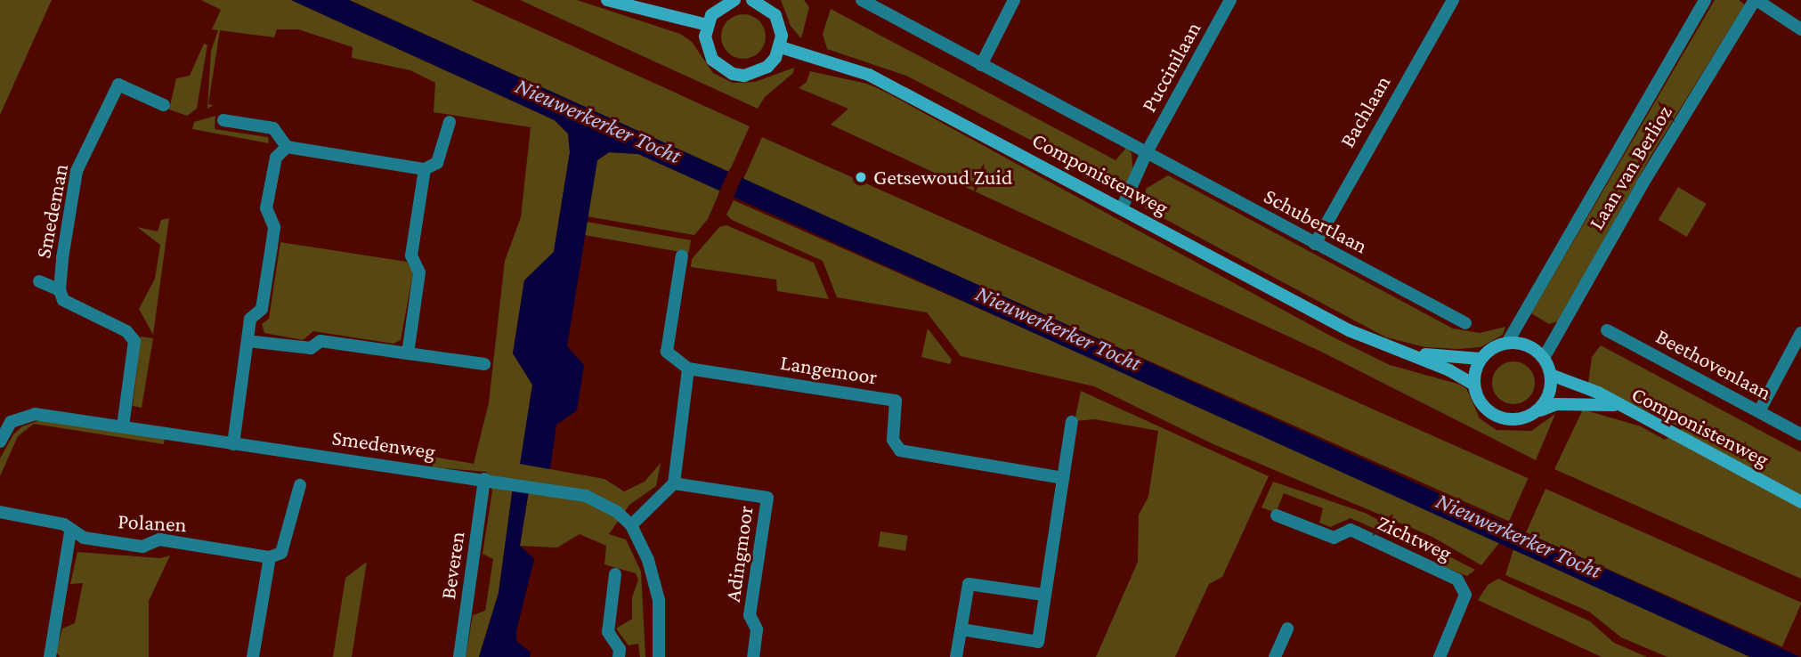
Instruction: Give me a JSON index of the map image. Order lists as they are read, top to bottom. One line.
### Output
{"streets":{"main road":["Componistenweg"],"street":["Puccinilaan","Bachlaan","Laan van Berlioz","Smedeman","Schubertlaan","Beethovenlaan","Langemoor","Smedenweg","Polanen","Zichtweg","Adingmoor","Beveren"]},"crossings":[["Puccinilaan","Schubertlaan"],["Bachlaan","Schubertlaan"],["Laan van Berlioz","Componistenweg"],["Smedeman","Smedenweg"],["Smedenweg","Beveren"]],"water":["Nieuwerkerker Tocht"],"places":["Getsewoud Zuid"]}
